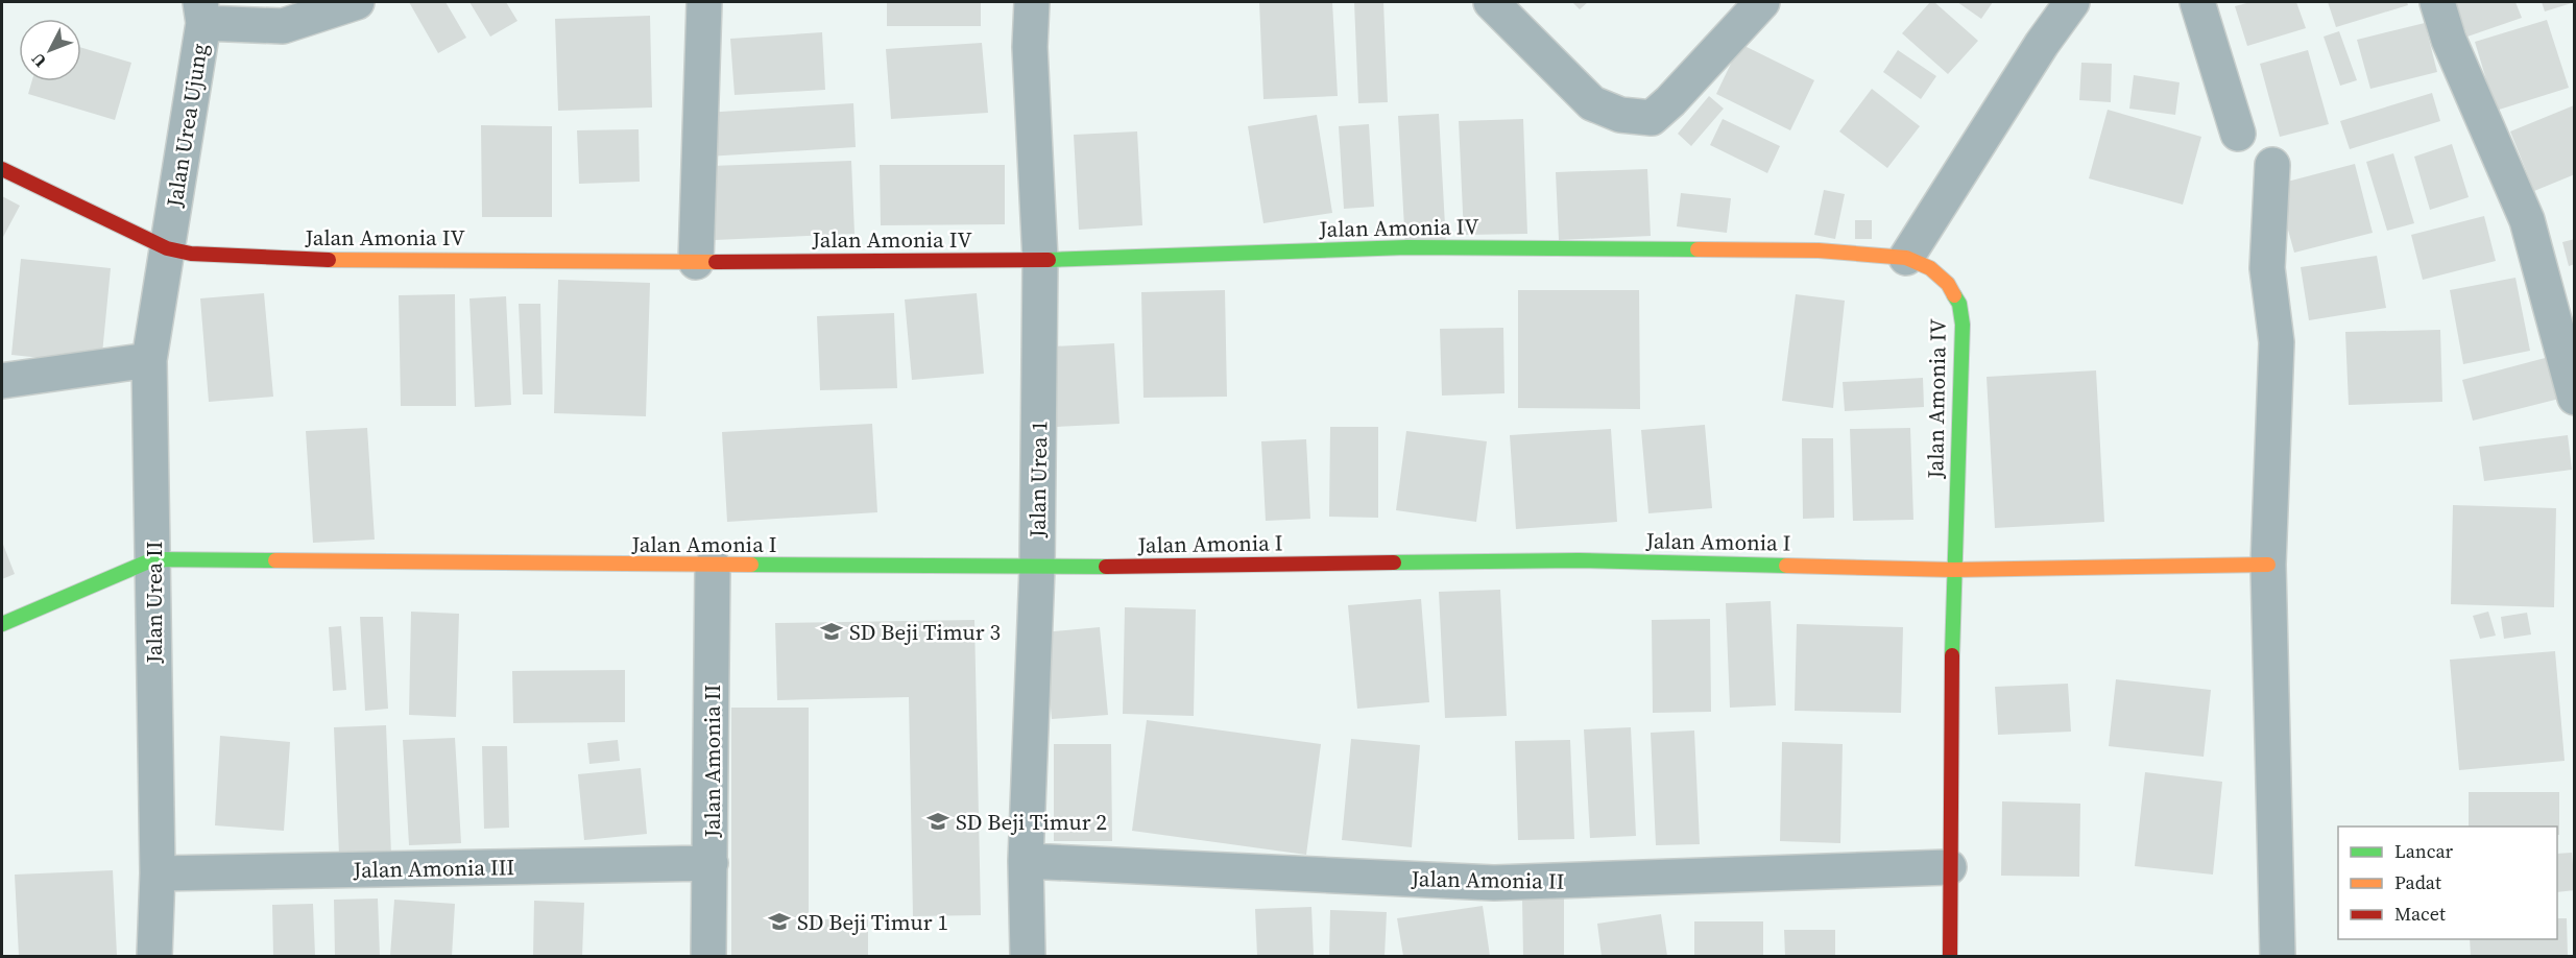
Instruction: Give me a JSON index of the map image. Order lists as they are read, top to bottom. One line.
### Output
{"streets":{"street":["Jalan Urea Ujung","Jalan Amonia IV","Jalan Urea 1","Jalan Amonia I","Jalan Urea II","Jalan Amonia II","Jalan Amonia III"]},"crossings":[["Jalan Urea Ujung","Jalan Amonia IV"],["Jalan Urea Ujung","Jalan Urea II"],["Jalan Amonia IV","Jalan Urea 1"],["Jalan Amonia IV","Jalan Amonia I"],["Jalan Amonia IV","Jalan Urea II"],["Jalan Amonia IV","Jalan Amonia II"],["Jalan Urea 1","Jalan Amonia I"],["Jalan Urea 1","Jalan Amonia II"],["Jalan Amonia I","Jalan Urea II"],["Jalan Amonia I","Jalan Amonia II"],["Jalan Urea II","Jalan Amonia III"],["Jalan Amonia II","Jalan Amonia III"]],"places":{"school or university":["SD Beji Timur 3","SD Beji Timur 2","SD Beji Timur 1"]},"legend":["Lancar","Padat","Macet"],"north":"bottom left"}
